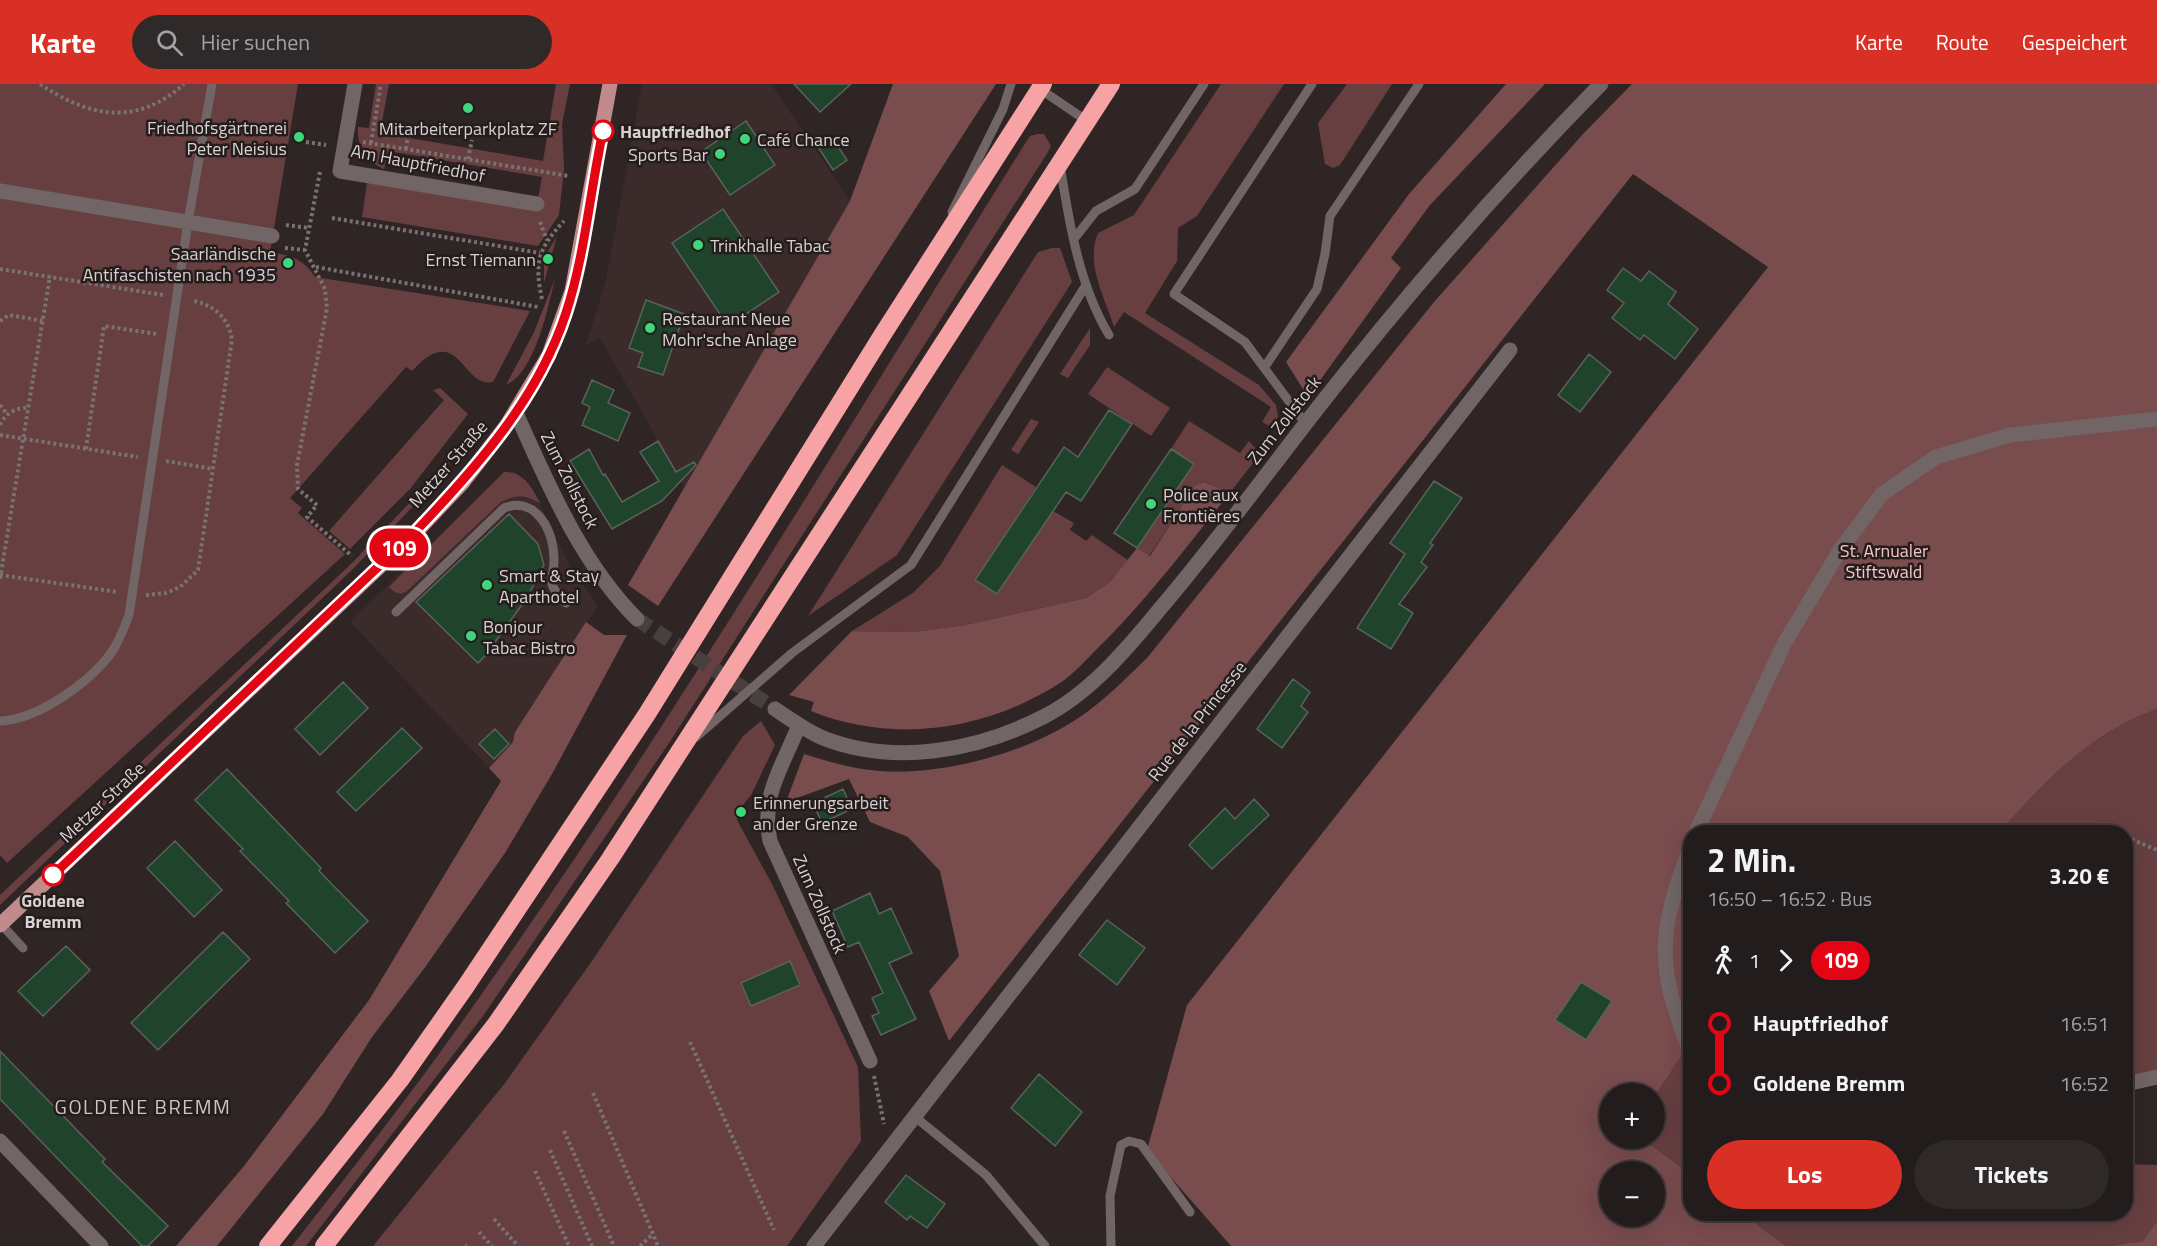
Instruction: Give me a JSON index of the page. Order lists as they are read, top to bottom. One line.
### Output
{"streets":{"main road":["Metzer Straße"],"street":["Am Hauptfriedhof","Zum Zollstock","Rue de la Princesse"]},"crossings":[["Zum Zollstock","Metzer Straße"]],"districts":["GOLDENE BREMM"],"parks":["St. Arnualer Stiftswald"],"places":["Mitarbeiterparkplatz ZF","Hauptfriedhof","Friedhofsgärtnerei Peter Neisius","Café Chance","Sports Bar","Trinkhalle Tabac","Ernst Tiemann","Saarländische Antifaschisten nach 1935","Restaurant Neue Mohr'sche Anlage","Police aux Frontières","Smart & Stay Aparthotel","Bonjour Tabac Bistro","Erinnerungsarbeit an der Grenze","Goldene Bremm"],"lines":["bus line 109"],"page":{"header":"Karte","search":"Hier suchen","nav":["Karte","Route","Gespeichert"],"on_map":"109","heading":["2 Min.","16:50 – 16:52 · Bus","3.20 €"],"legs":["1","109"],"list":[{"name":"Hauptfriedhof","value":"16:51"},{"name":"Goldene Bremm","value":"16:52"}],"map_buttons":["+","−"],"buttons":["Los","Tickets"]}}
